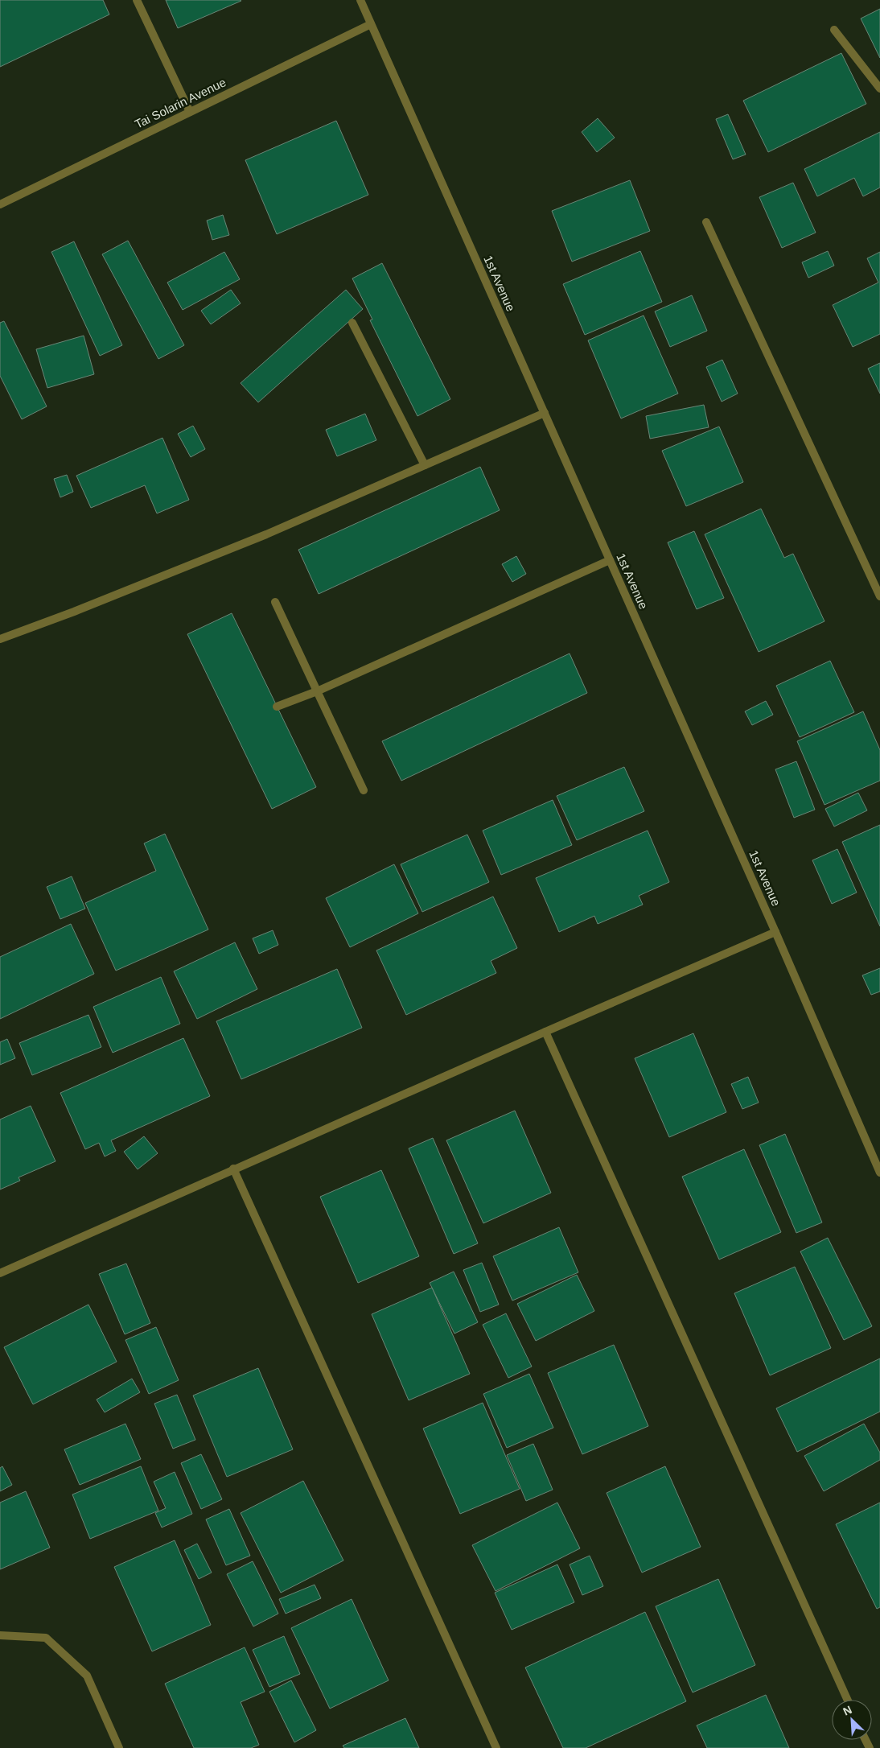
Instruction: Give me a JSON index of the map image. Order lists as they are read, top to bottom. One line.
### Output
{"streets":{"street":["Tai Solarin Avenue","1st Avenue"]},"crossings":[["Tai Solarin Avenue","1st Avenue"]],"north":"top left"}
